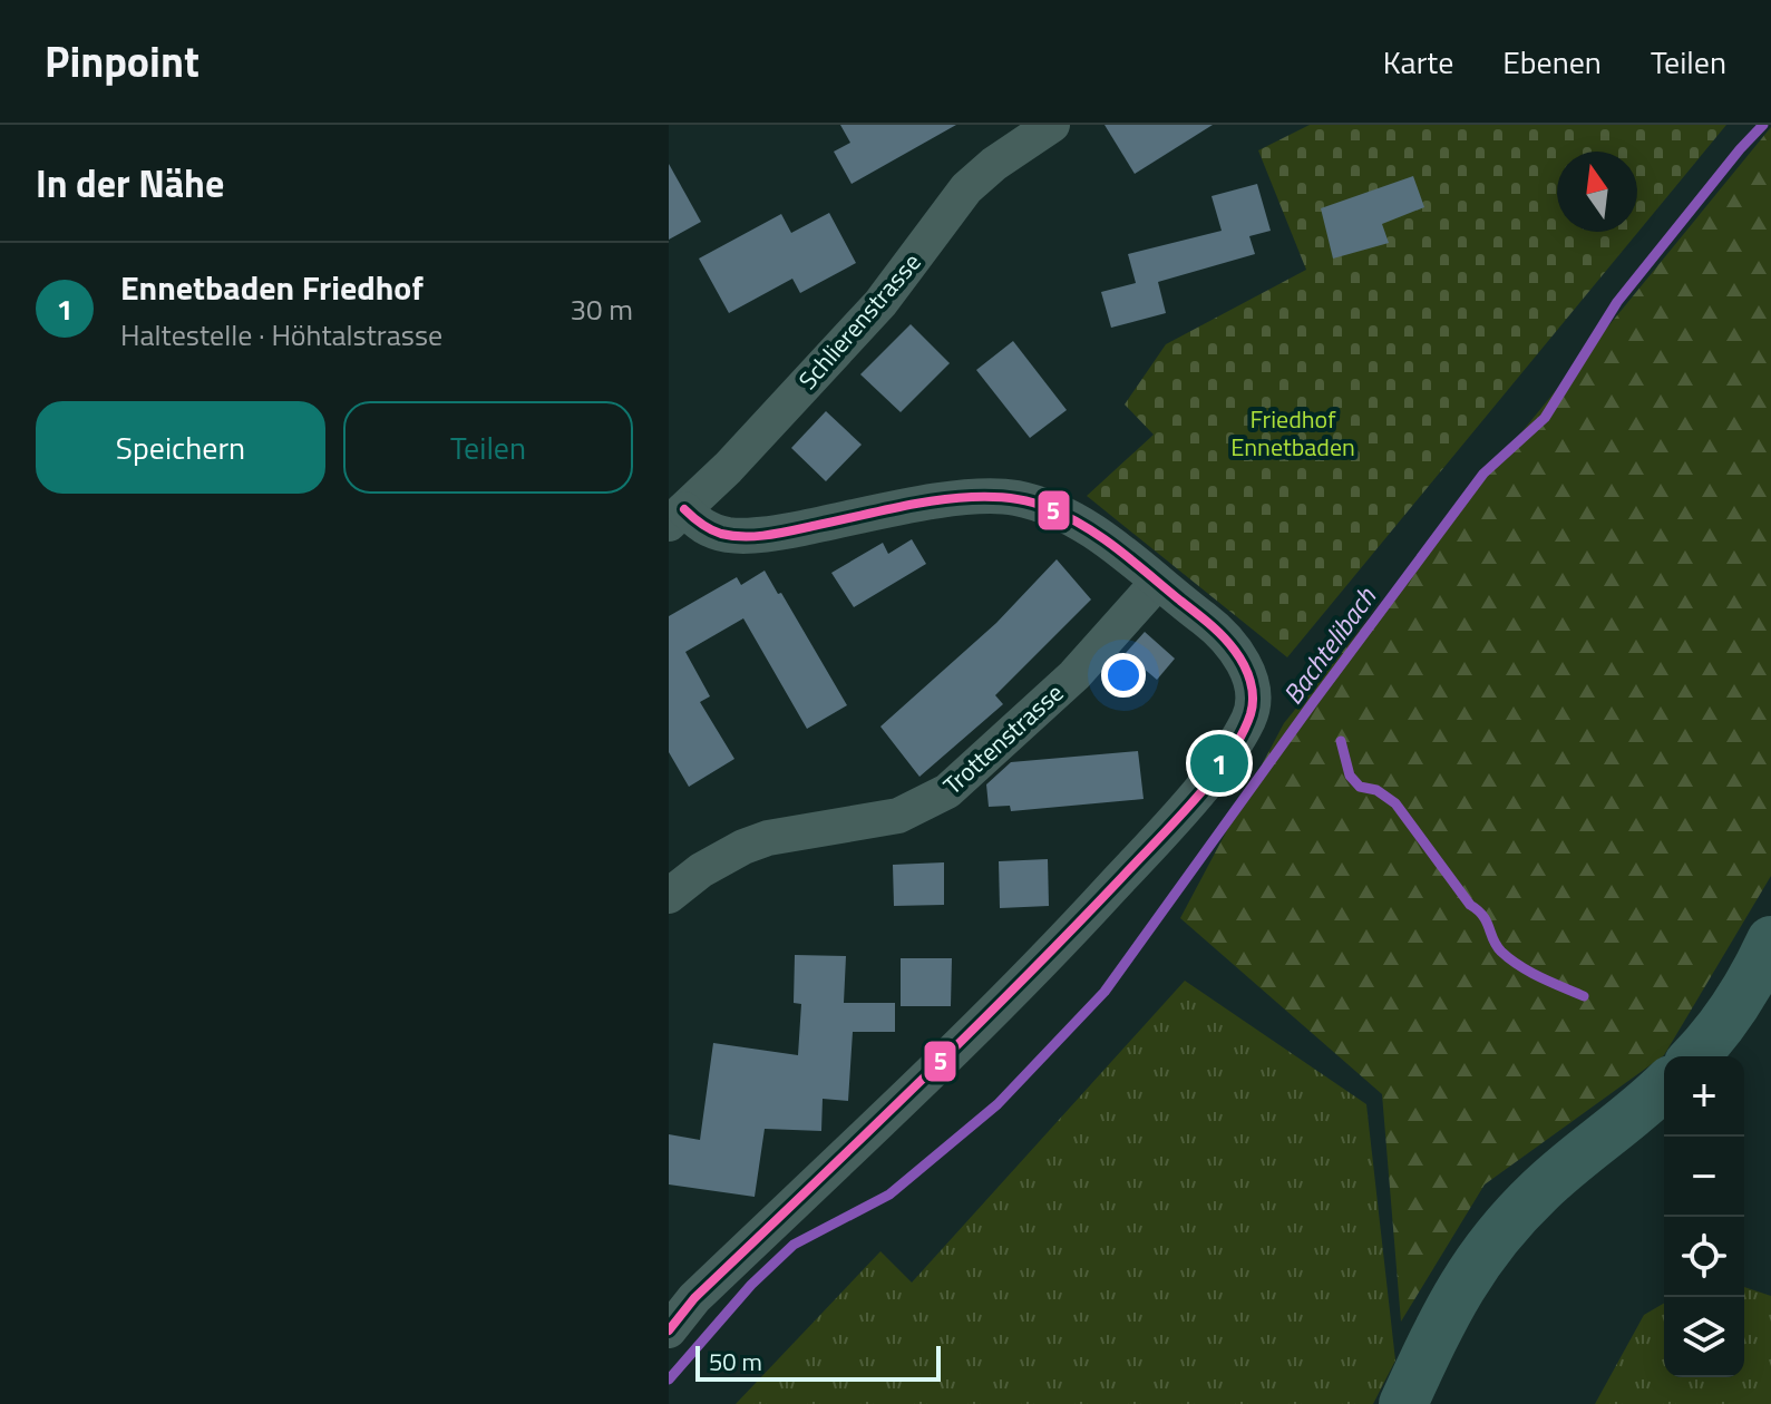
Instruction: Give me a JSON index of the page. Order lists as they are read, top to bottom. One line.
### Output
{"streets":{"street":["Schlierenstrasse","Trottenstrasse"]},"water":["Bachtelibach"],"parks":["Friedhof Ennetbaden"],"lines":["transit line 5"],"scale_bar":"50 m","north":"top","page":{"header":"Pinpoint","nav":["Karte","Ebenen","Teilen"],"heading":"In der Nähe","list":[{"mark":"1","name":"Ennetbaden Friedhof","note":"Haltestelle · Höhtalstrasse","value":"30 m"}],"buttons":["Speichern","Teilen"],"pins":"1","map_buttons":["+","−"],"scale":"50 m"}}
